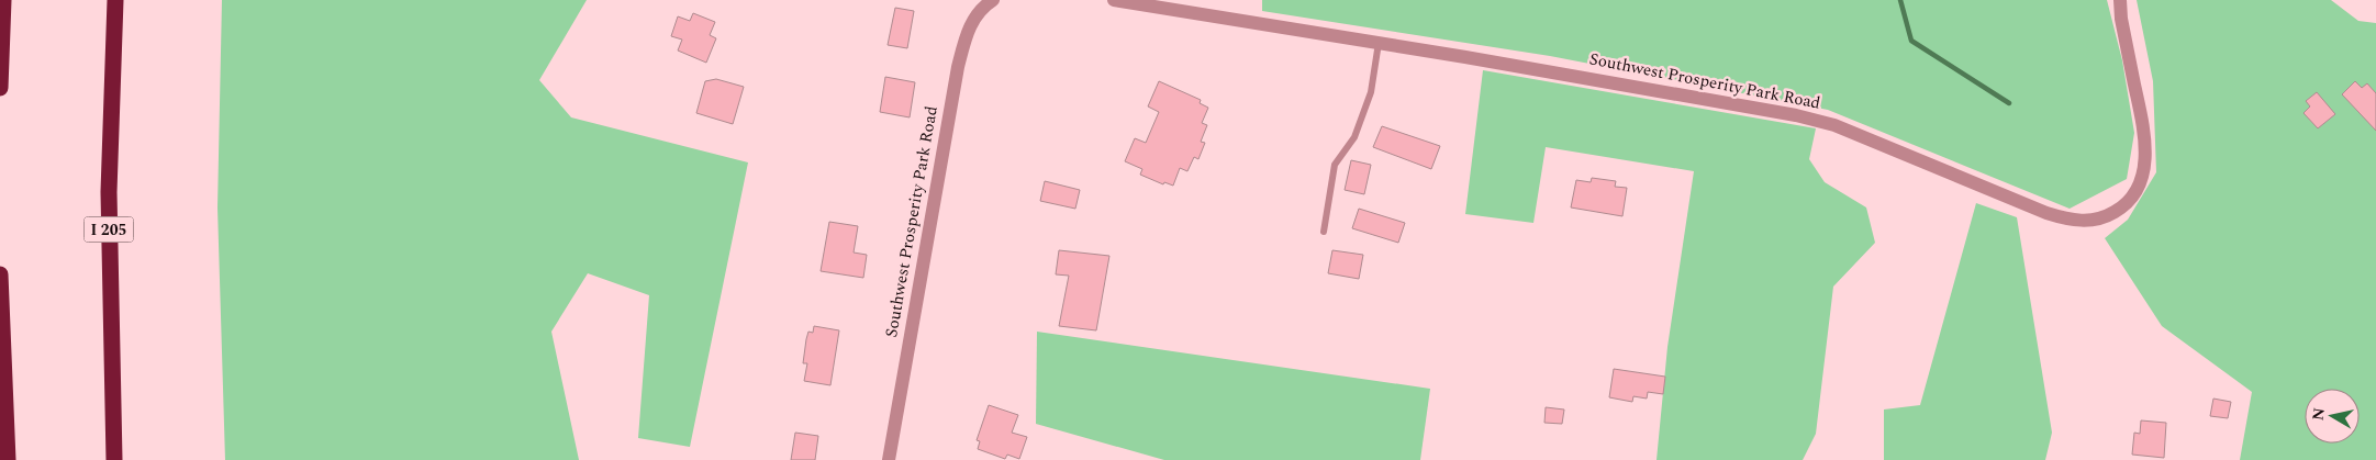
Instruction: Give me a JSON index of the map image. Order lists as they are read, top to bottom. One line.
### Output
{"streets":{"highway":["I 205"],"street":["Southwest Prosperity Park Road"]},"north":"left"}
